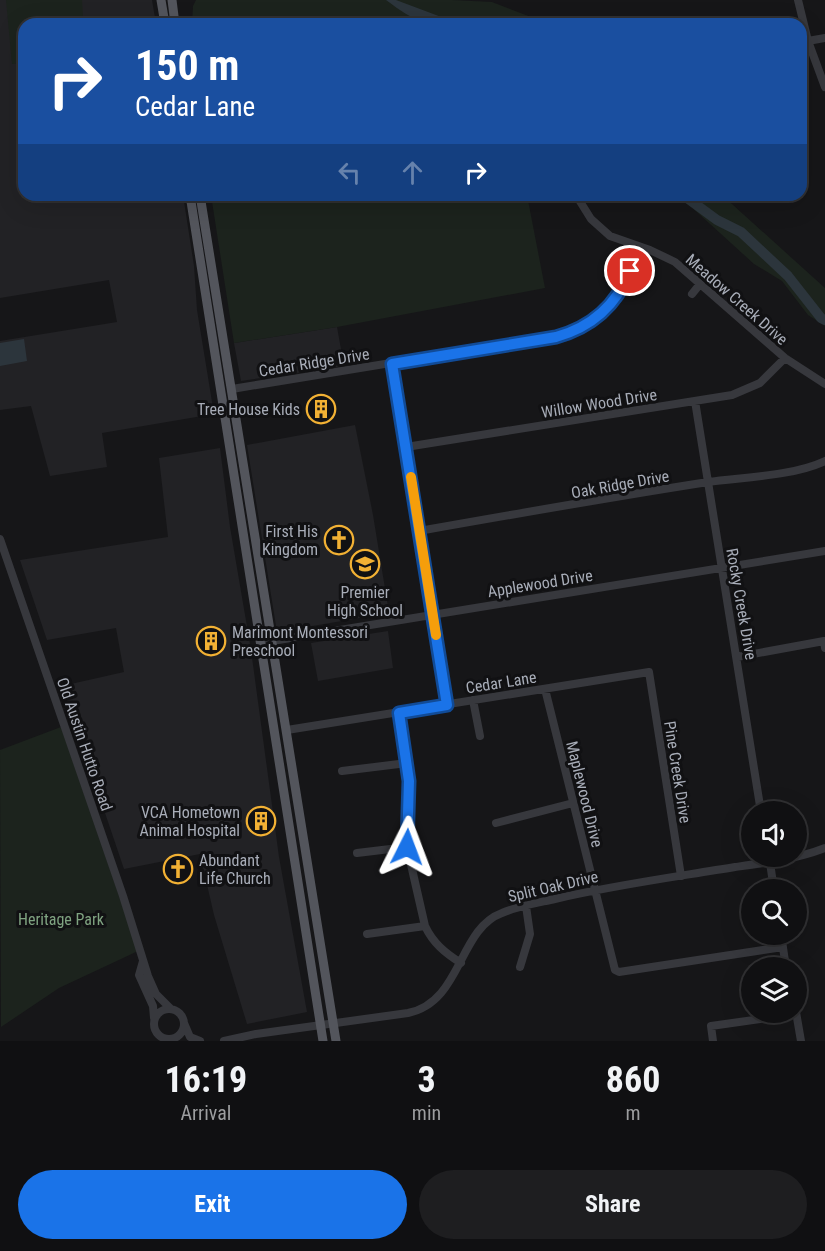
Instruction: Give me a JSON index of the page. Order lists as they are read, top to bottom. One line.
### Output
{"streets":{"street":["Meadow Creek Drive","Cedar Ridge Drive","Willow Wood Drive","Oak Ridge Drive","Applewood Drive","Rocky Creek Drive","Cedar Lane","Old Austin Hutto Road","Pine Creek Drive","Maplewood Drive","Split Oak Drive"]},"crossings":[["Meadow Creek Drive","Cedar Ridge Drive"],["Meadow Creek Drive","Willow Wood Drive"],["Willow Wood Drive","Rocky Creek Drive"],["Oak Ridge Drive","Rocky Creek Drive"],["Applewood Drive","Rocky Creek Drive"],["Cedar Lane","Pine Creek Drive"],["Cedar Lane","Maplewood Drive"],["Pine Creek Drive","Split Oak Drive"],["Maplewood Drive","Split Oak Drive"]],"parks":["Heritage Park"],"places":{"building":["Tree House Kids","Marimont Montessori Preschool","VCA Hometown Animal Hospital"],"church":["First His Kingdom","Abundant Life Church"],"school or university":["Premier High School"]},"page":{"turn":["150 m","Cedar Lane"],"eta":["16:19","Arrival","3","min","860","m"],"buttons":["Exit","Share"]}}
